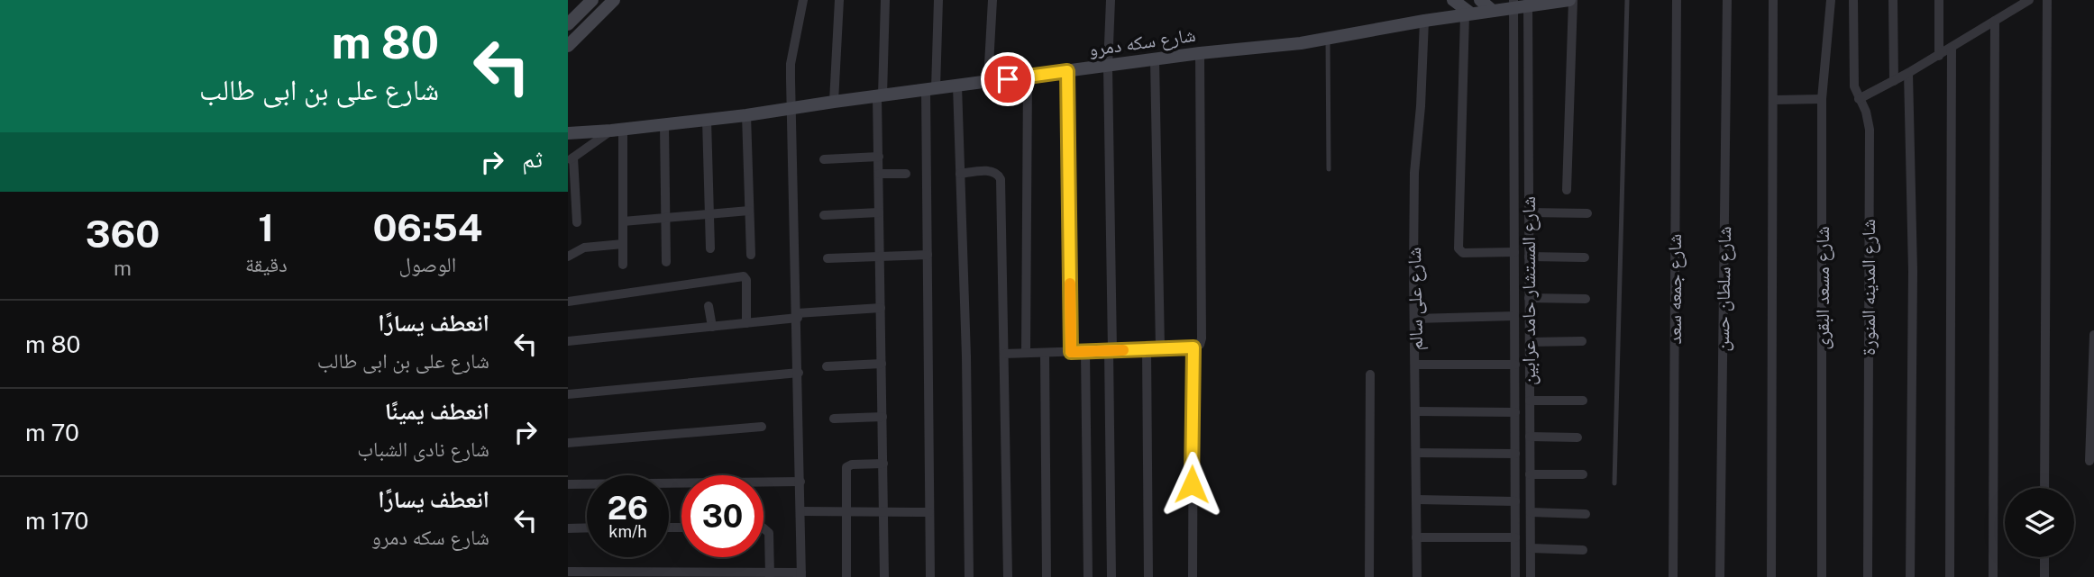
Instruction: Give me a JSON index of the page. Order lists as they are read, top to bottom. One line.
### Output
{"streets":{"main road":["شارع سكه دمرو"],"street":["شارع المدينه المنورة","شارع مسعد البقرى","شارع جمعه سعد","شارع سلطان حسن","شارع المستشار حامد عرابين","شارع على سالم"]},"crossings":[["شارع سكه دمرو","شارع المستشار حامد عرابين"],["شارع سكه دمرو","شارع على سالم"]],"page":{"turn":["80 m","شارع على بن ابى طالب"],"then":"ثم","eta":["06:54","الوصول","1","دقيقة","360","m"],"list":[{"name":"انعطف يسارًا","note":"شارع على بن ابى طالب","value":"80 m"},{"name":"انعطف يمينًا","note":"شارع نادى الشباب","value":"70 m"},{"name":"انعطف يسارًا","note":"شارع سكه دمرو","value":"170 m"}],"speed":"26 km/h","limit":"30"}}
